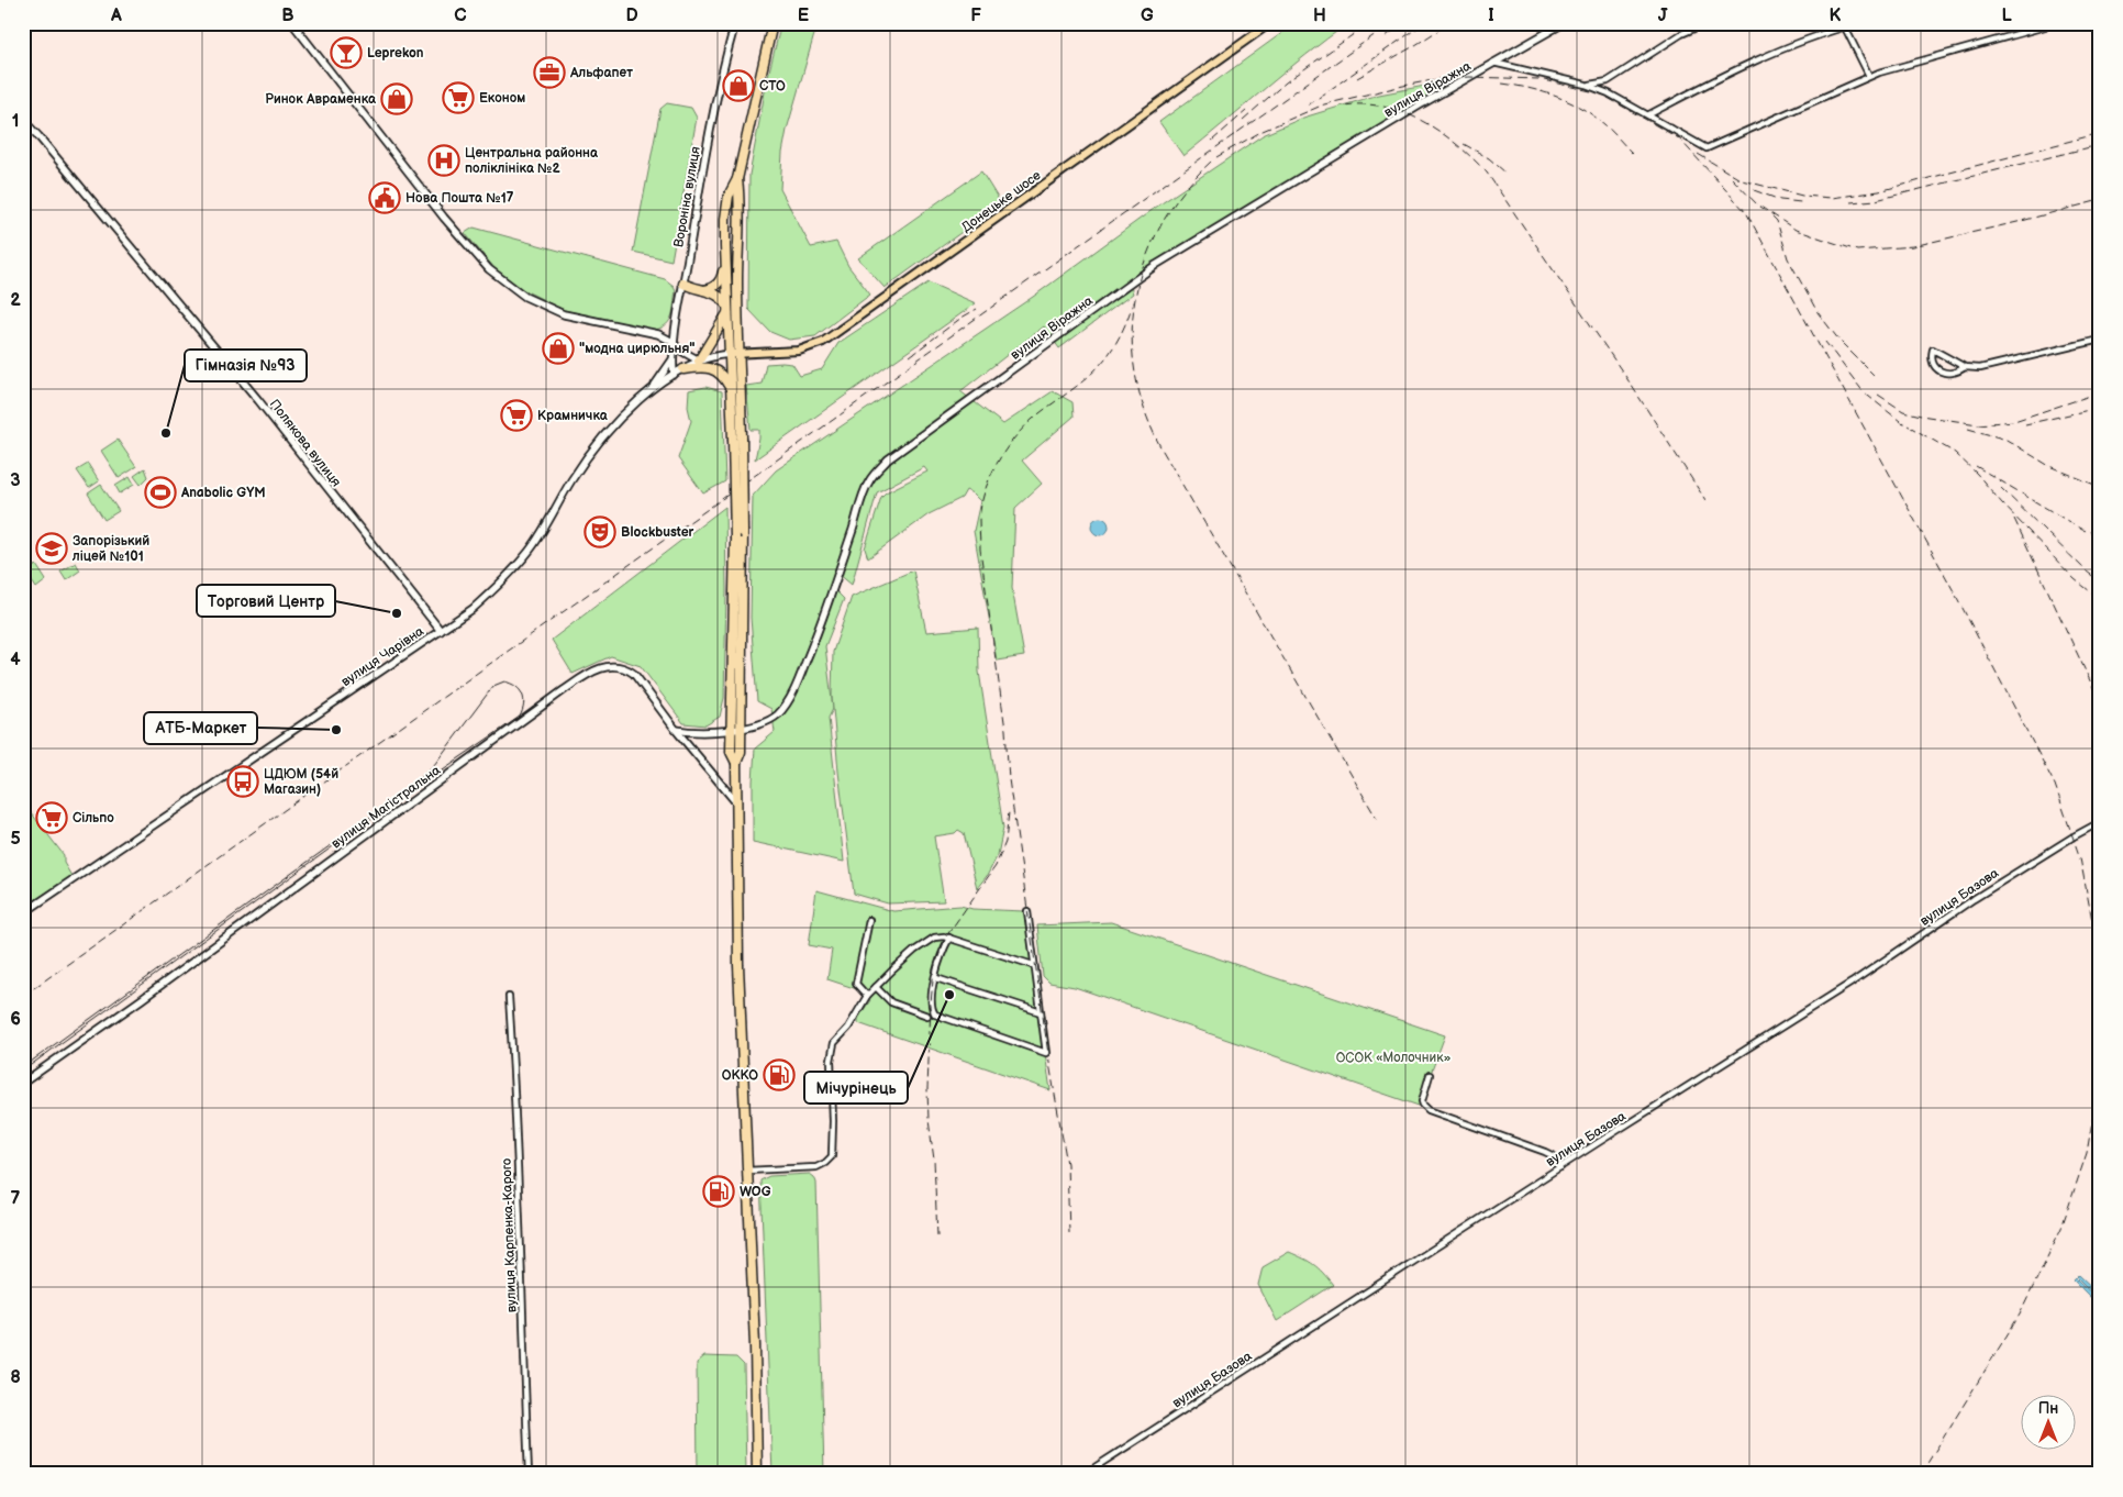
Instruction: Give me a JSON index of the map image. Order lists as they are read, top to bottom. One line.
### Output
{"streets":{"main road":["вулиця Віражна","Вороніна вулиця","Донецьке шосе","Полякова вулиця","вулиця Чарівна","вулиця Магістральна"],"street":["вулиця Базова","вулиця Карпенка-Карого"]},"crossings":[["вулиця Віражна","вулиця Магістральна"],["Вороніна вулиця","вулиця Чарівна"],["Донецьке шосе","вулиця Чарівна"],["Полякова вулиця","вулиця Чарівна"]],"parks":["ОСОК «Молочник»"],"places":{"bar":["Leprekon"],"office":["Альфапет"],"shop":["СТО","Ринок Авраменка","\"модна цирюльня\""],"supermarket":["Економ","Крамничка","Сільпо"],"hospital":["Центральна районна поліклініка №2"],"public building":["Нова Пошта №17"],"other":["Гімназія №93","Торговий Центр","АТБ-Маркет","Мічурінець"],"sports":["Anabolic GYM"],"theatre":["Blockbuster"],"school or university":["Запорізький ліцей №101"],"bus stop":["ЦДЮМ (54й Магазин)"],"fuel station":["ОККО","WOG"]},"north":"top","grid":{"columns":["A","B","C","D","E","F","G","H","I","J","K","L"],"rows":["1","2","3","4","5","6","7","8"]}}
